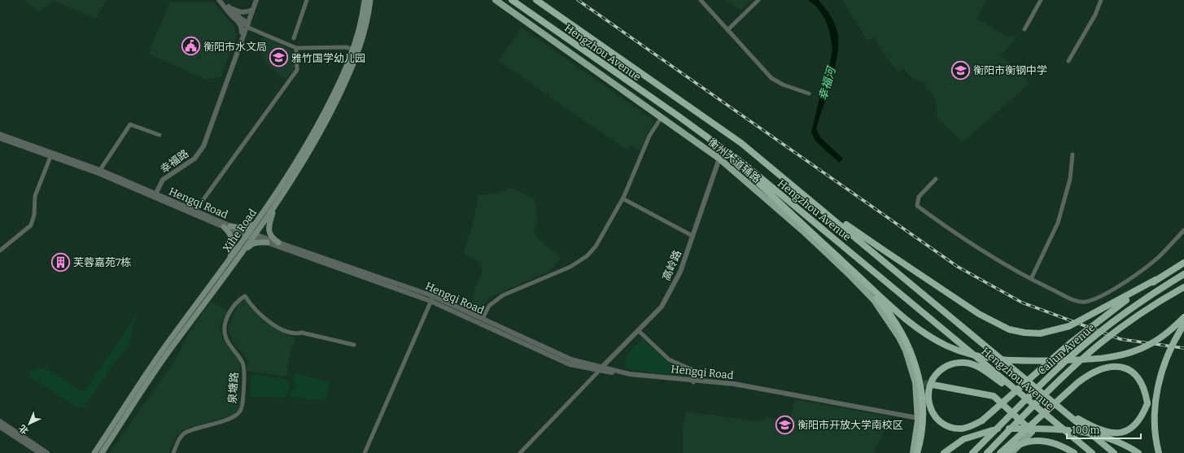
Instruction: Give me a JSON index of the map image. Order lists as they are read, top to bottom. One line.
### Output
{"streets":{"highway":["Hengzhou Avenue","Cailun Avenue"],"main road":["衡州大道辅路","Xihe Road"],"street":["幸福路","Hengqi Road","高岭路","泉塘路"]},"crossings":[["Hengzhou Avenue","高岭路"],["衡州大道辅路","Hengqi Road"],["衡州大道辅路","高岭路"],["幸福路","Hengqi Road"],["Hengqi Road","Xihe Road"],["Hengqi Road","高岭路"]],"water":["幸福河"],"places":{"public building":["衡阳市水文局"],"school or university":["雅竹国学幼儿园","衡阳市衡钢中学","衡阳市开放大学南校区"],"building":["芙蓉嘉苑7栋"]},"scale_bar":"100 m","north":"bottom left"}
